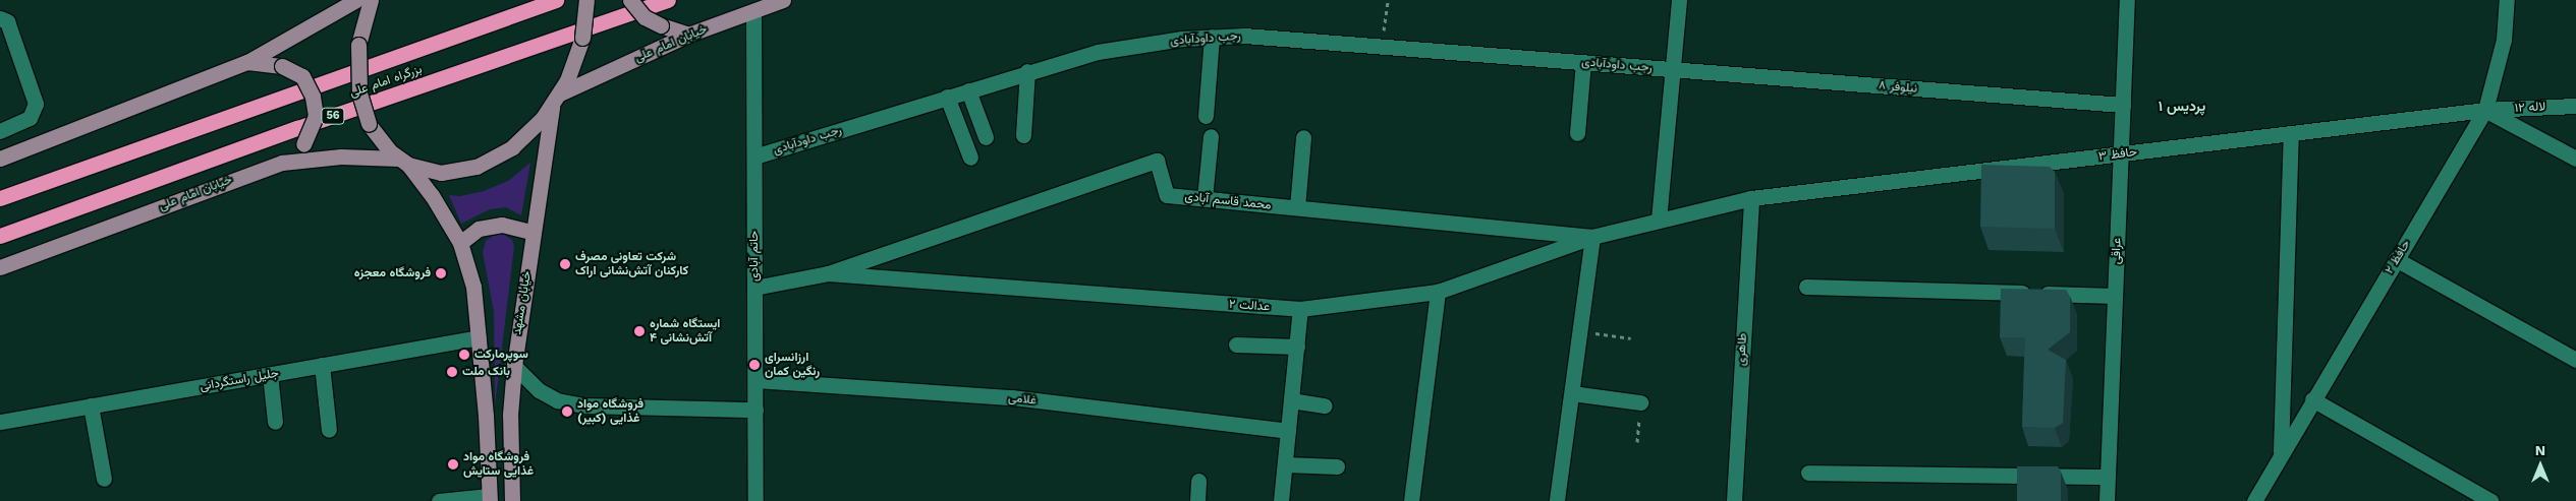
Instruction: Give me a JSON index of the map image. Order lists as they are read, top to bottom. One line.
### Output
{"streets":{"highway":["بزرگراه امام علی","56"],"main road":["خیابان امام علی","خیابان مشهد"],"street":["رجب داودآبادی","نیلوفر ۸","لاله ۱۲","حافظ ۳","محمد قاسم آبادی","عراقی","حاتم آبادی","حافظ ۲","عدالت ۲","طاهری","جلیل راستگردانی","غلامی"]},"crossings":[["رجب داودآبادی","نیلوفر ۸"],["رجب داودآبادی","حاتم آبادی"],["خیابان امام علی","حاتم آبادی"],["خیابان امام علی","خیابان مشهد"],["نیلوفر ۸","عراقی"],["لاله ۱۲","حافظ ۳"],["لاله ۱۲","حافظ ۲"],["حافظ ۳","عراقی"],["حافظ ۳","حافظ ۲"],["حافظ ۳","عدالت ۲"],["حافظ ۳","طاهری"],["محمد قاسم آبادی","حاتم آبادی"],["محمد قاسم آبادی","عدالت ۲"],["حاتم آبادی","غلامی"]],"districts":["پردیس ۱"],"places":["شرکت تعاونی مصرف کارکنان آتش‌نشانی اراک","فروشگاه معجزه","ایستگاه شماره ۴ آتش‌نشانی","سوپرمارکت","ارزانسرای رنگین کمان","بانک ملت","فروشگاه مواد غذایی (کبیر)","فروشگاه مواد غذایی ستایش"],"north":"top"}
